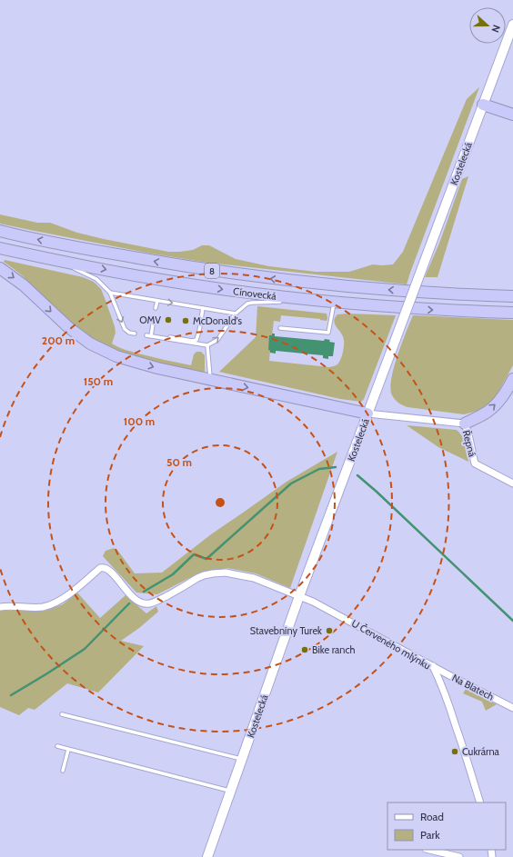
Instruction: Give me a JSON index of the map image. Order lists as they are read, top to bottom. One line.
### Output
{"streets":{"highway":["8","Cínovecká"],"main road":["Kostelecká"],"street":["Řepná","U Červeného mlýnku","Na Blatech"]},"crossings":[["Kostelecká","U Červeného mlýnku"],["U Červeného mlýnku","Na Blatech"]],"places":["OMV","McDonald's","Stavebniny Turek","Bike ranch","Cukrárna"],"legend":["Road","Park"],"north":"right","rings":["200 m","150 m","100 m","50 m"]}
